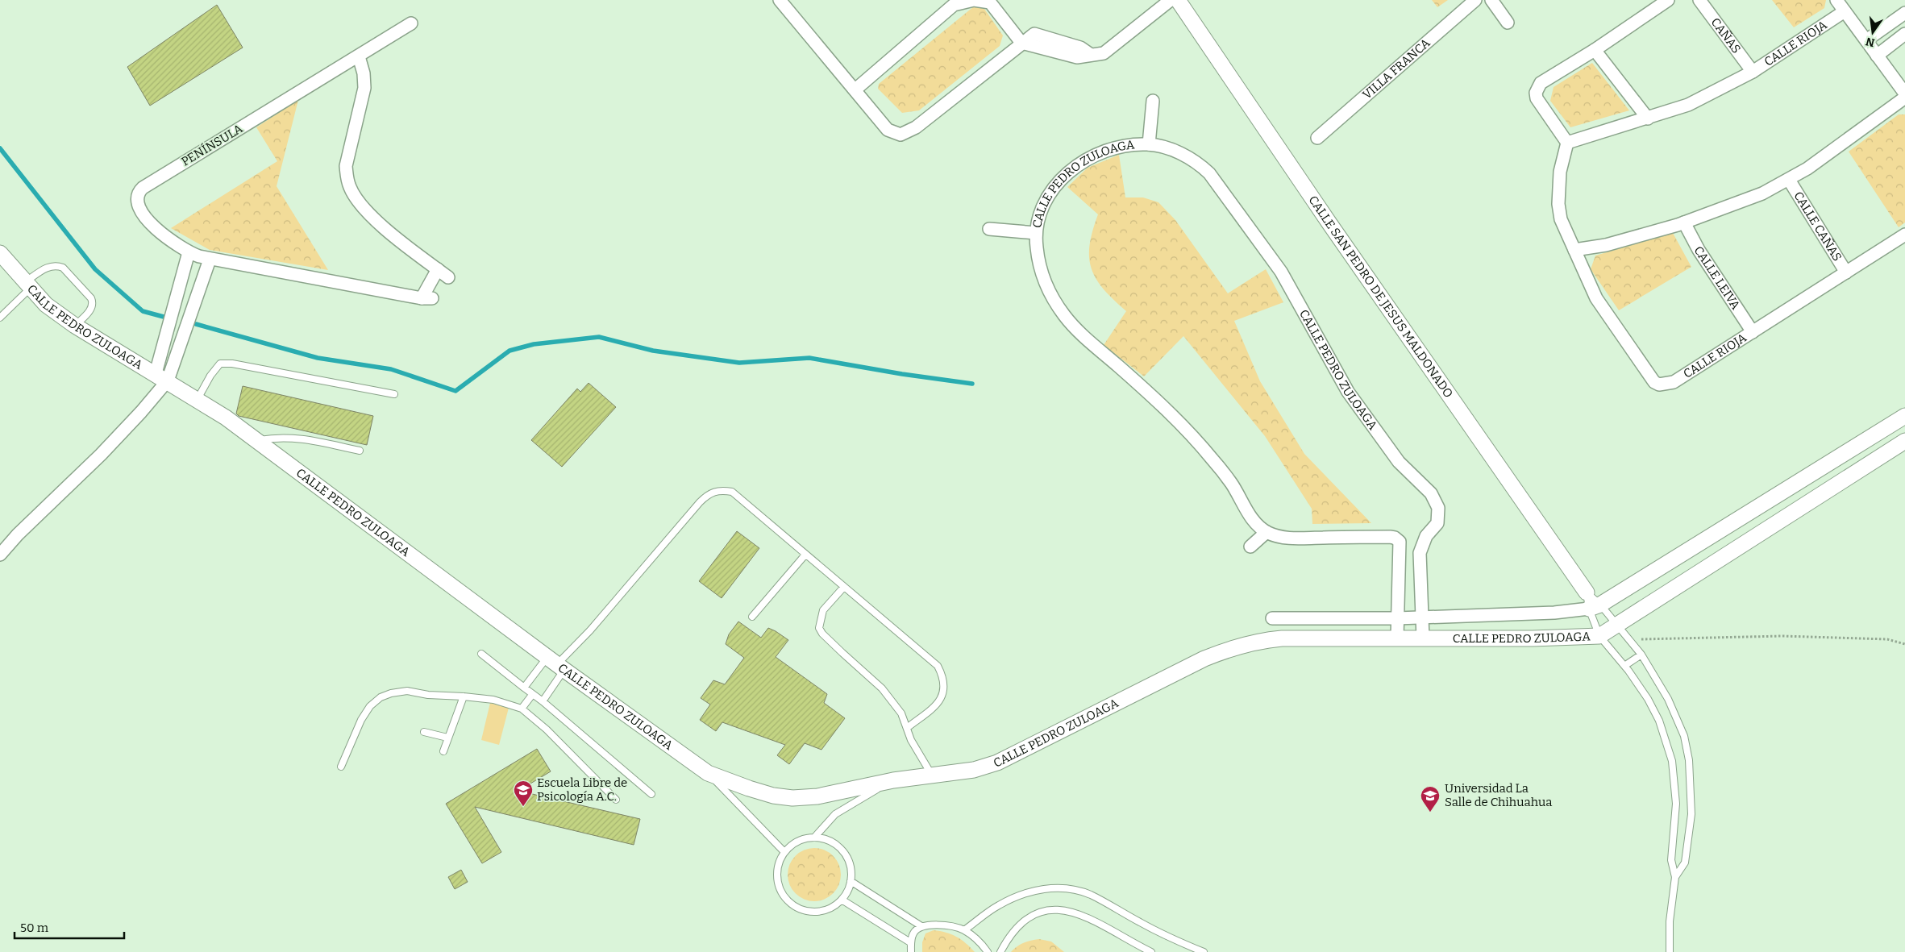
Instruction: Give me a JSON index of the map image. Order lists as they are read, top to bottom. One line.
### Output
{"streets":{"street":["CAÑAS","CALLE RIOJA","VILLA FRANCA","PENÍNSULA","CALLE PEDRO ZULOAGA","CALLE CAÑAS","CALLE LEIVA","CALLE SAN PEDRO DE JESUS MALDONADO"]},"crossings":[["CAÑAS","CALLE RIOJA"],["CALLE RIOJA","CALLE CAÑAS"],["CALLE RIOJA","CALLE LEIVA"]],"places":{"school or university":["Escuela Libre de Psicología A.C.","Universidad La Salle de Chihuahua"]},"scale_bar":"50 m","north":"bottom"}
